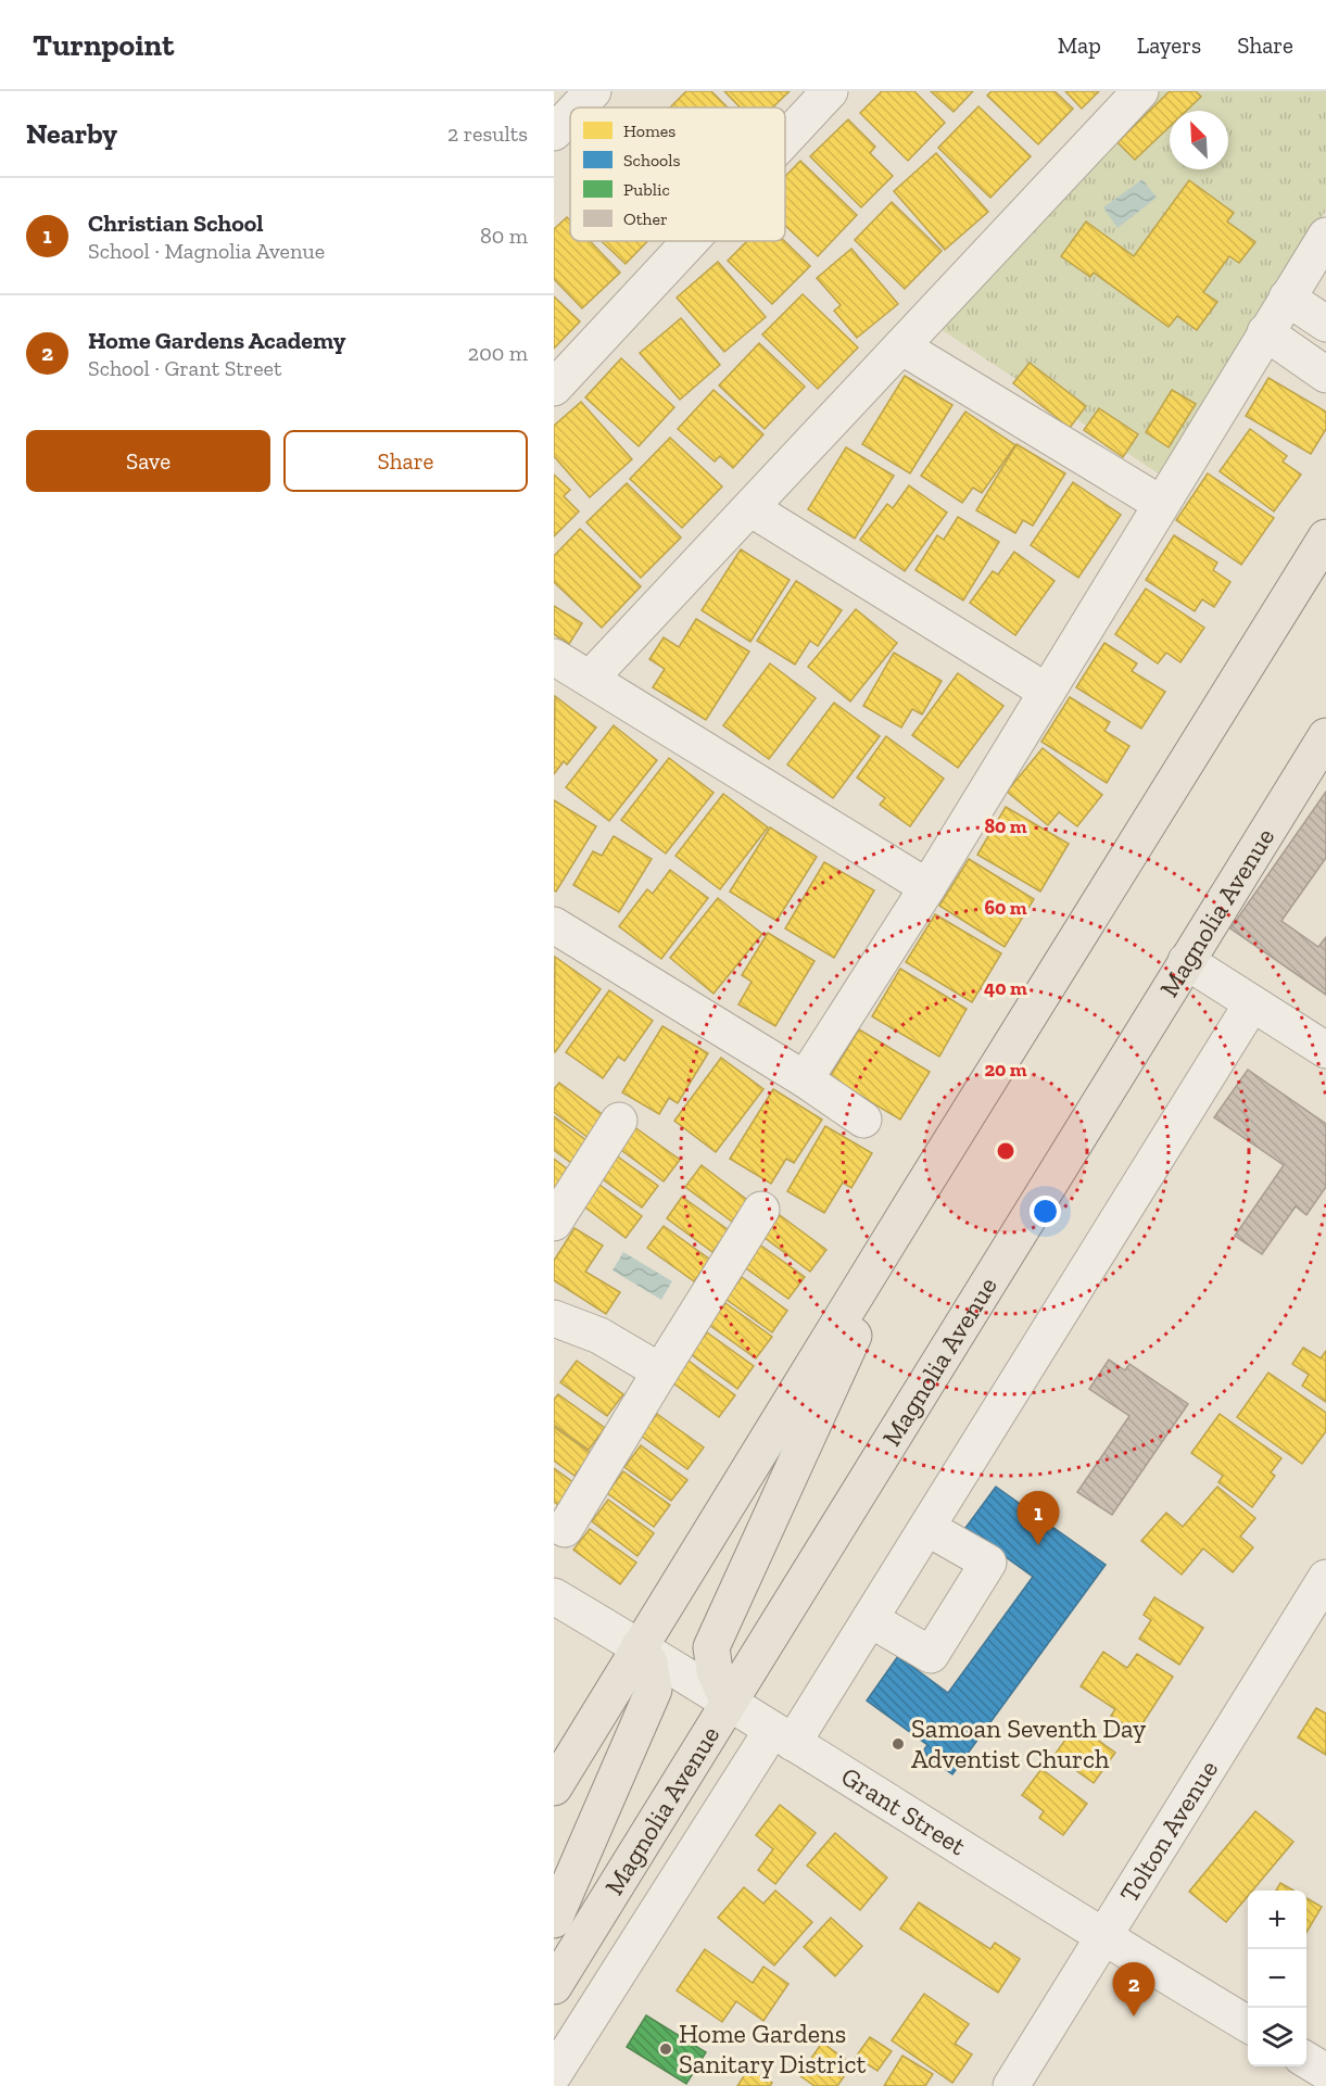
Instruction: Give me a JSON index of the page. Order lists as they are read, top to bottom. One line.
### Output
{"streets":{"main road":["Magnolia Avenue"],"street":["Grant Street","Tolton Avenue"]},"crossings":[["Magnolia Avenue","Grant Street"],["Grant Street","Tolton Avenue"]],"places":["Samoan Seventh Day Adventist Church","Home Gardens Sanitary District"],"legend":["Homes","Schools","Public","Other"],"north":"top left","page":{"header":"Turnpoint","nav":["Map","Layers","Share"],"heading":["Nearby","2 results"],"list":[{"mark":"1","name":"Christian School","note":"School · Magnolia Avenue","value":"80 m"},{"mark":"2","name":"Home Gardens Academy","note":"School · Grant Street","value":"200 m"}],"buttons":["Save","Share"],"pins":["1","2"],"map_buttons":["+","−"]},"rings":["80 m","60 m","40 m","20 m"]}
